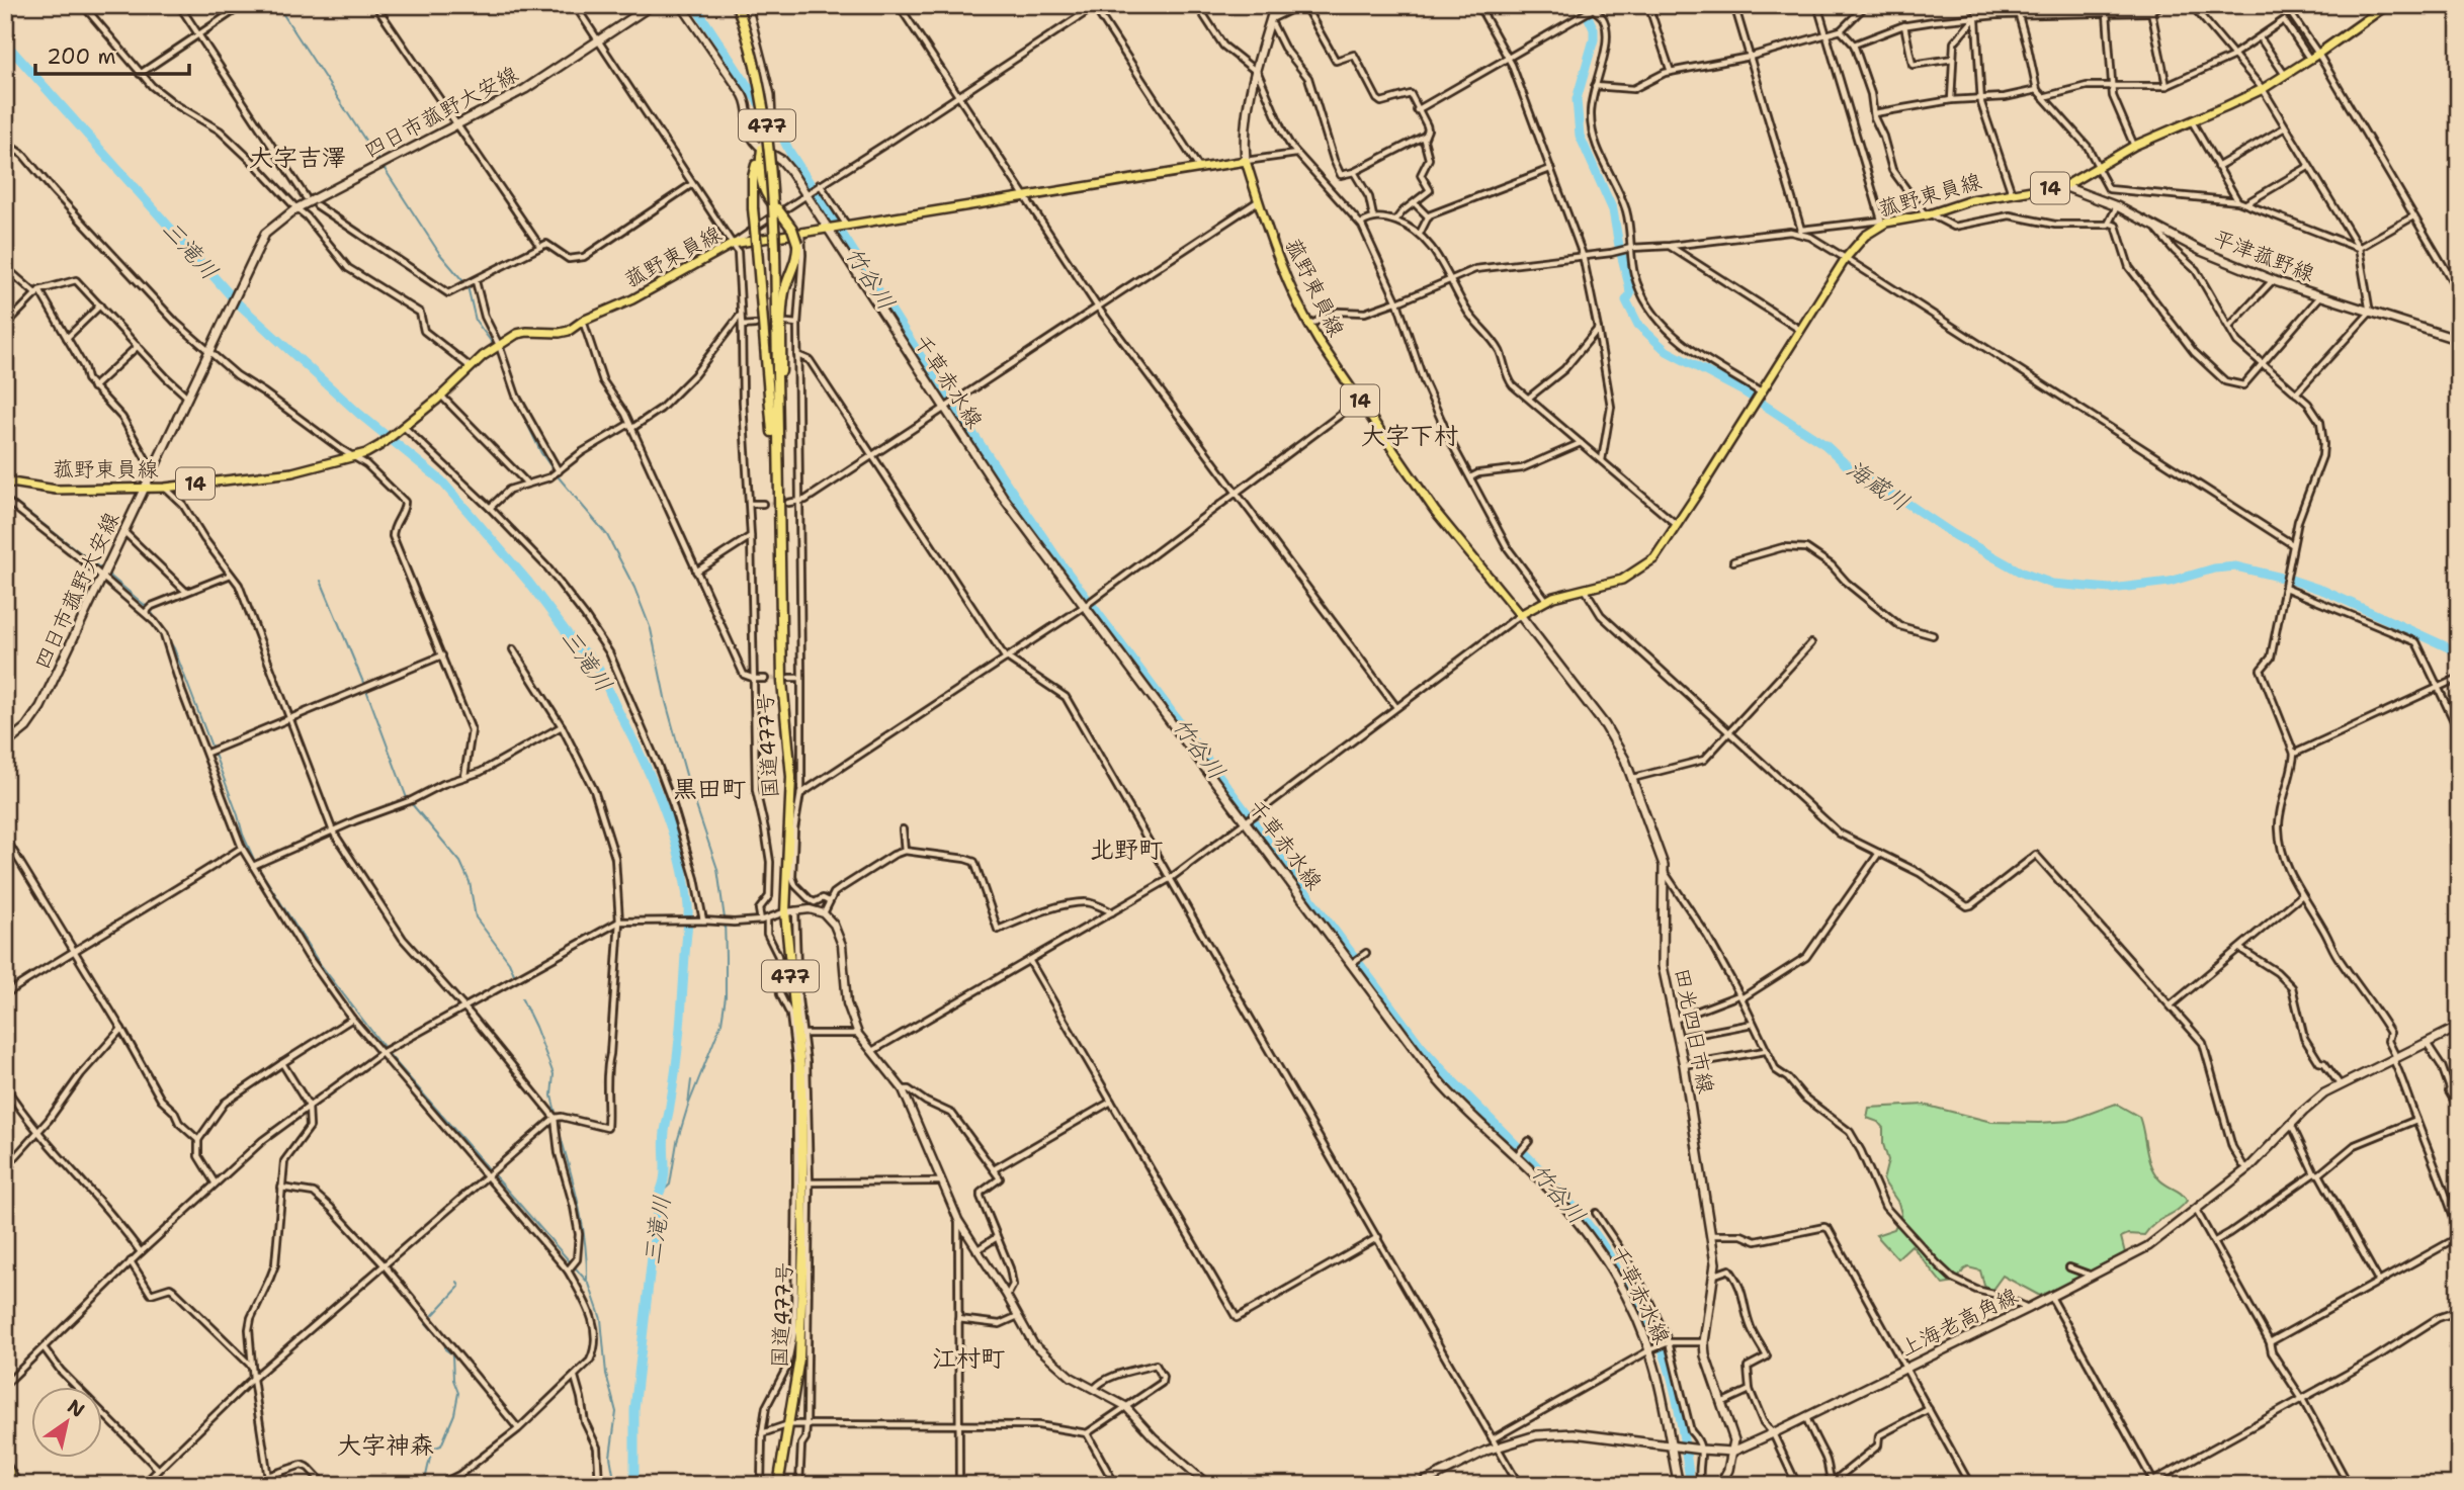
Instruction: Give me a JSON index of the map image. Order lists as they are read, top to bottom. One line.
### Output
{"streets":{"highway":["477","国道477号"],"main road":["四日市菰野大安線","14","菰野東員線","平津菰野線","千草赤水線","田光四日市線","上海老高角線"]},"crossings":[["四日市菰野大安線","菰野東員線"],["菰野東員線","平津菰野線"],["菰野東員線","千草赤水線"],["菰野東員線","田光四日市線"],["千草赤水線","上海老高角線"],["田光四日市線","上海老高角線"]],"districts":["大字吉澤","大字下村","黒田町","北野町","江村町","大字神森"],"water":["三滝川","竹谷川","海蔵川"],"scale_bar":"200 m","north":"top right"}
